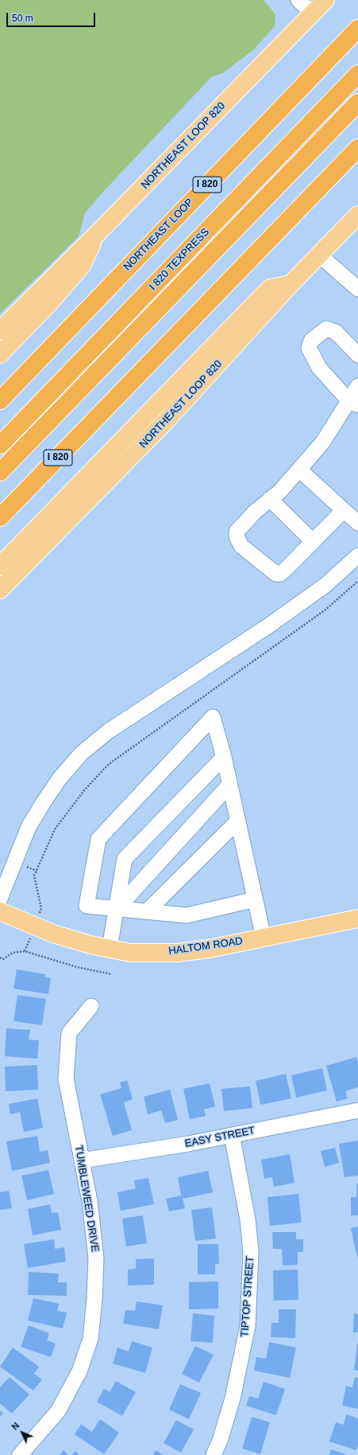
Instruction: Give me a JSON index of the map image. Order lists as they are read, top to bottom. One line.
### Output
{"streets":{"highway":["I 820","NORTHEAST LOOP","I 820 TEXPRESS"],"main road":["NORTHEAST LOOP 820","HALTOM ROAD"],"street":["EASY STREET","TUMBLEWEED DRIVE","TIPTOP STREET"]},"crossings":[["EASY STREET","TUMBLEWEED DRIVE"],["EASY STREET","TIPTOP STREET"]],"scale_bar":"50 m","north":"top left"}
